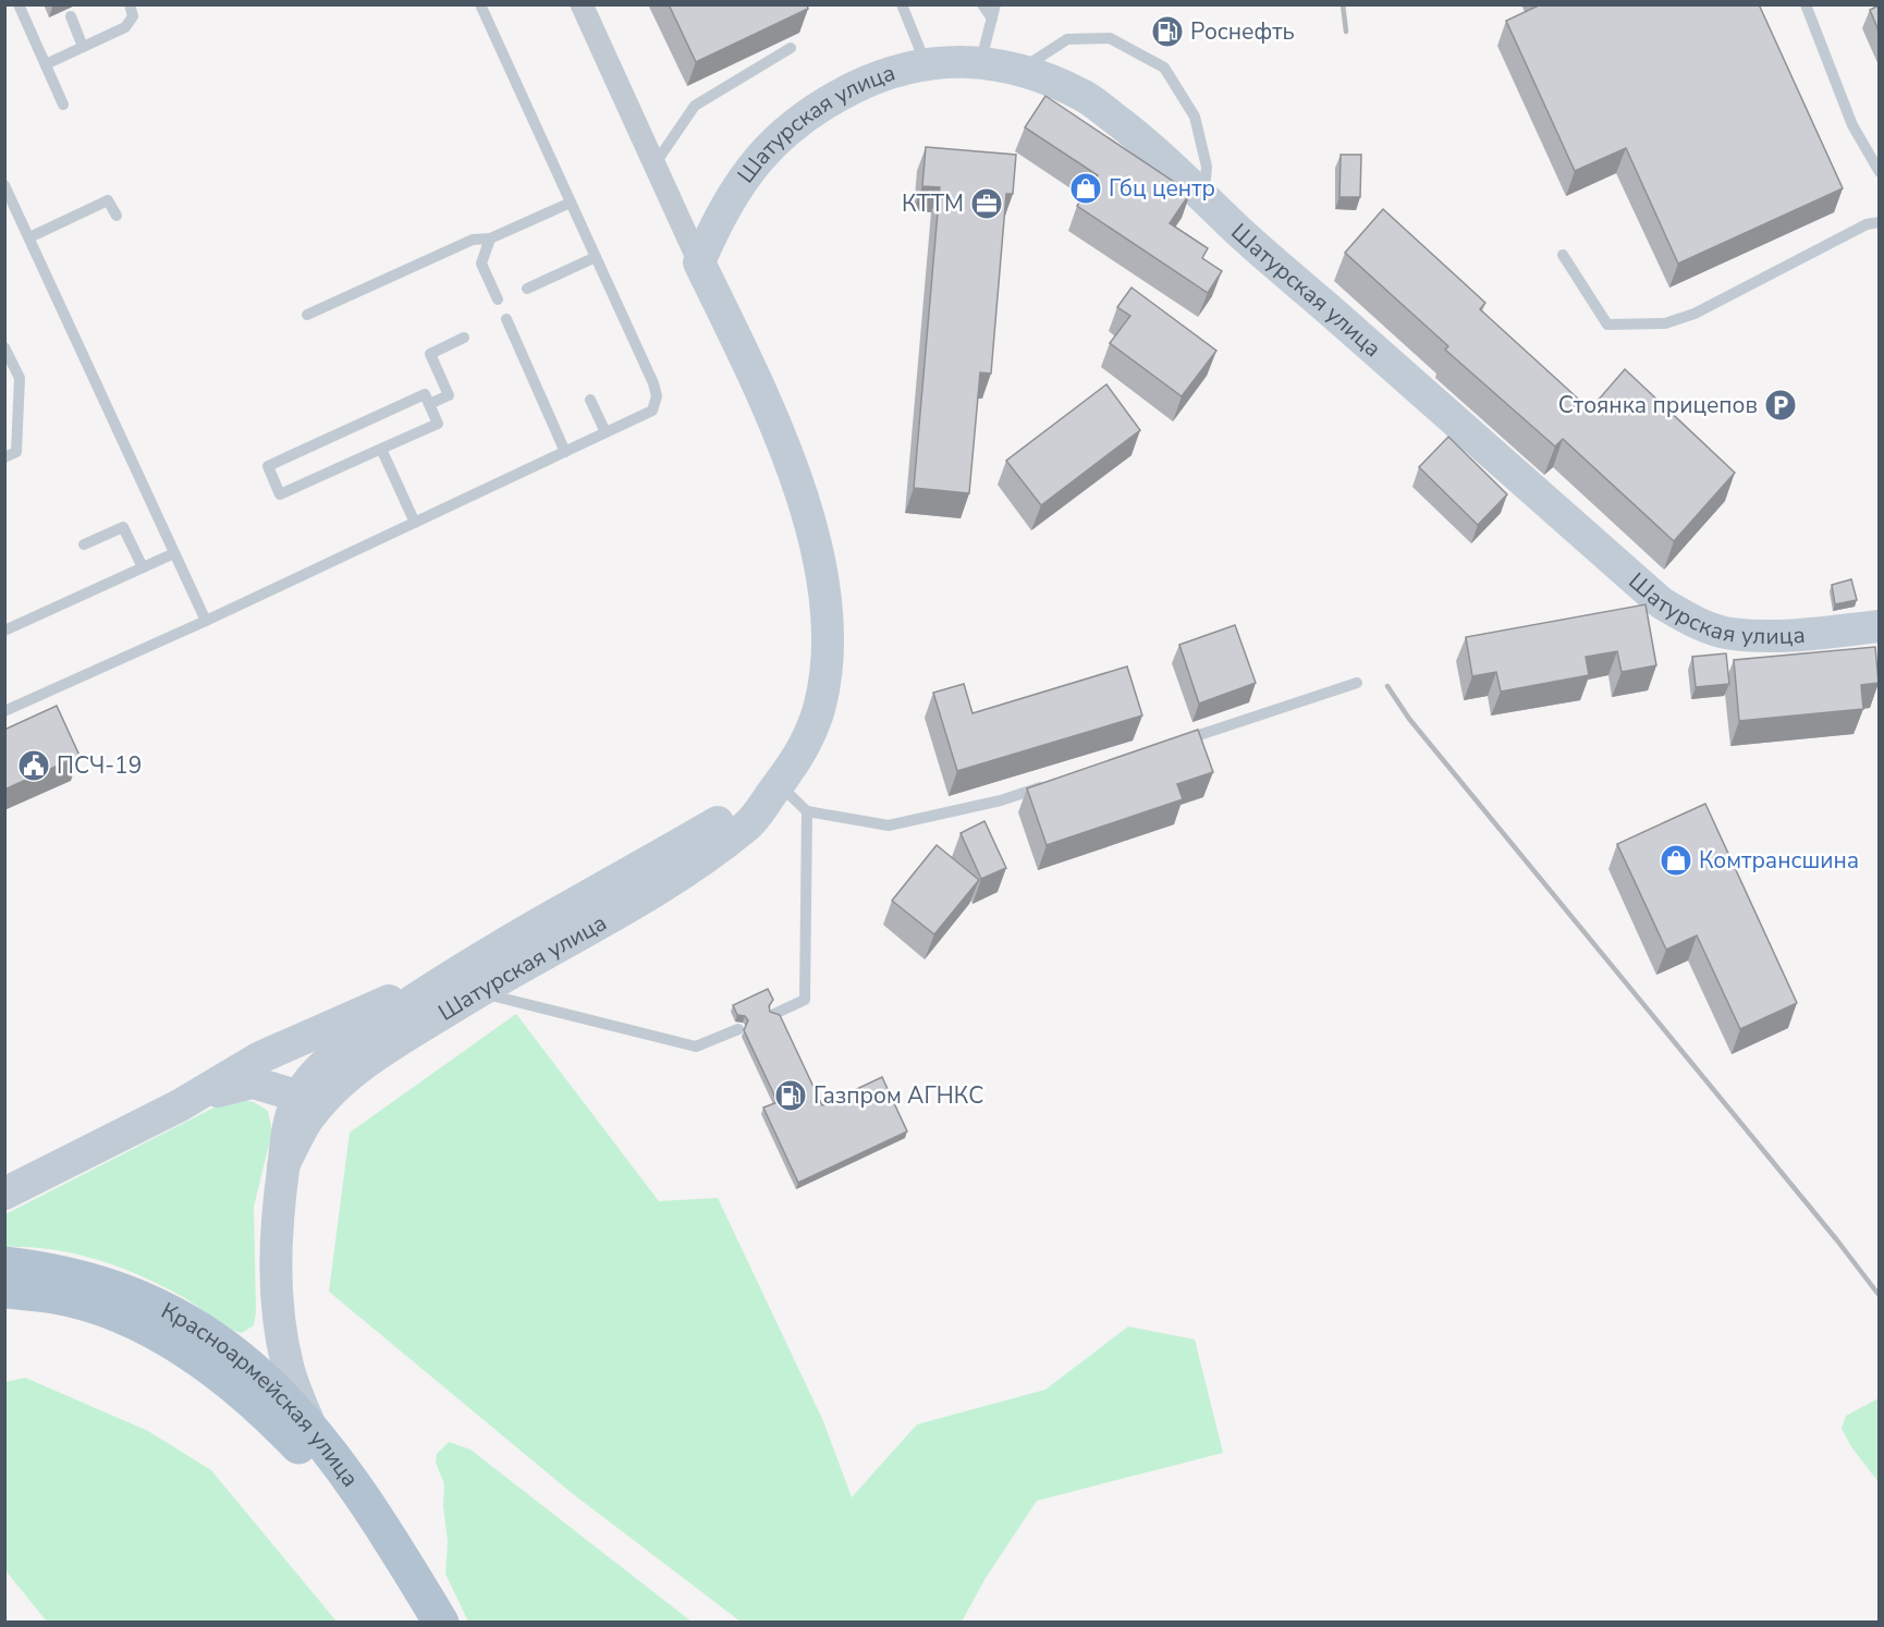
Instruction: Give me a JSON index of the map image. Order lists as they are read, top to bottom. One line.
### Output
{"streets":{"main road":["Шатурская улица","Красноармейская улица"]},"places":{"fuel station":["Роснефть","Газпром АГНКС"],"shop":["Гбц центр","Комтрансшина"],"office":["КТТМ"],"parking":["Стоянка прицепов"],"public building":["ПСЧ-19"]}}
